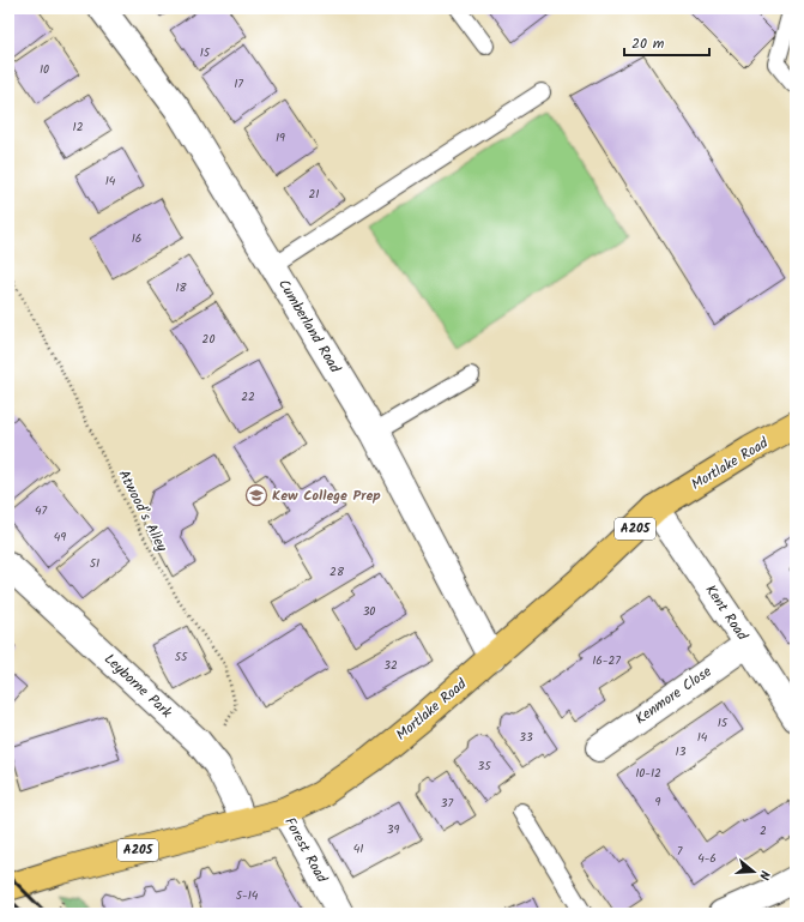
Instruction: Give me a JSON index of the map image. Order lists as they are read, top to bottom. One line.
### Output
{"streets":{"highway":["Mortlake Road","A205"],"street":["Cumberland Road","Kent Road","Leyborne Park","Kenmore Close","Forest Road"],"path":["Atwood’s Alley"]},"crossings":[["Cumberland Road","Mortlake Road"],["Mortlake Road","Kent Road"],["Mortlake Road","Leyborne Park"],["Mortlake Road","Forest Road"],["Atwood’s Alley","Leyborne Park"],["Kent Road","Kenmore Close"]],"places":{"school or university":["Kew College Prep"]},"house_numbers":["15","10","17","12","19","14","21","16","18","20","22","47","49","51","28","30","55","16-27","32","15","33","14","13","35","10-12","9","37","39","2","41","7","4-6","5-14"],"scale_bar":"20 m","north":"right"}
